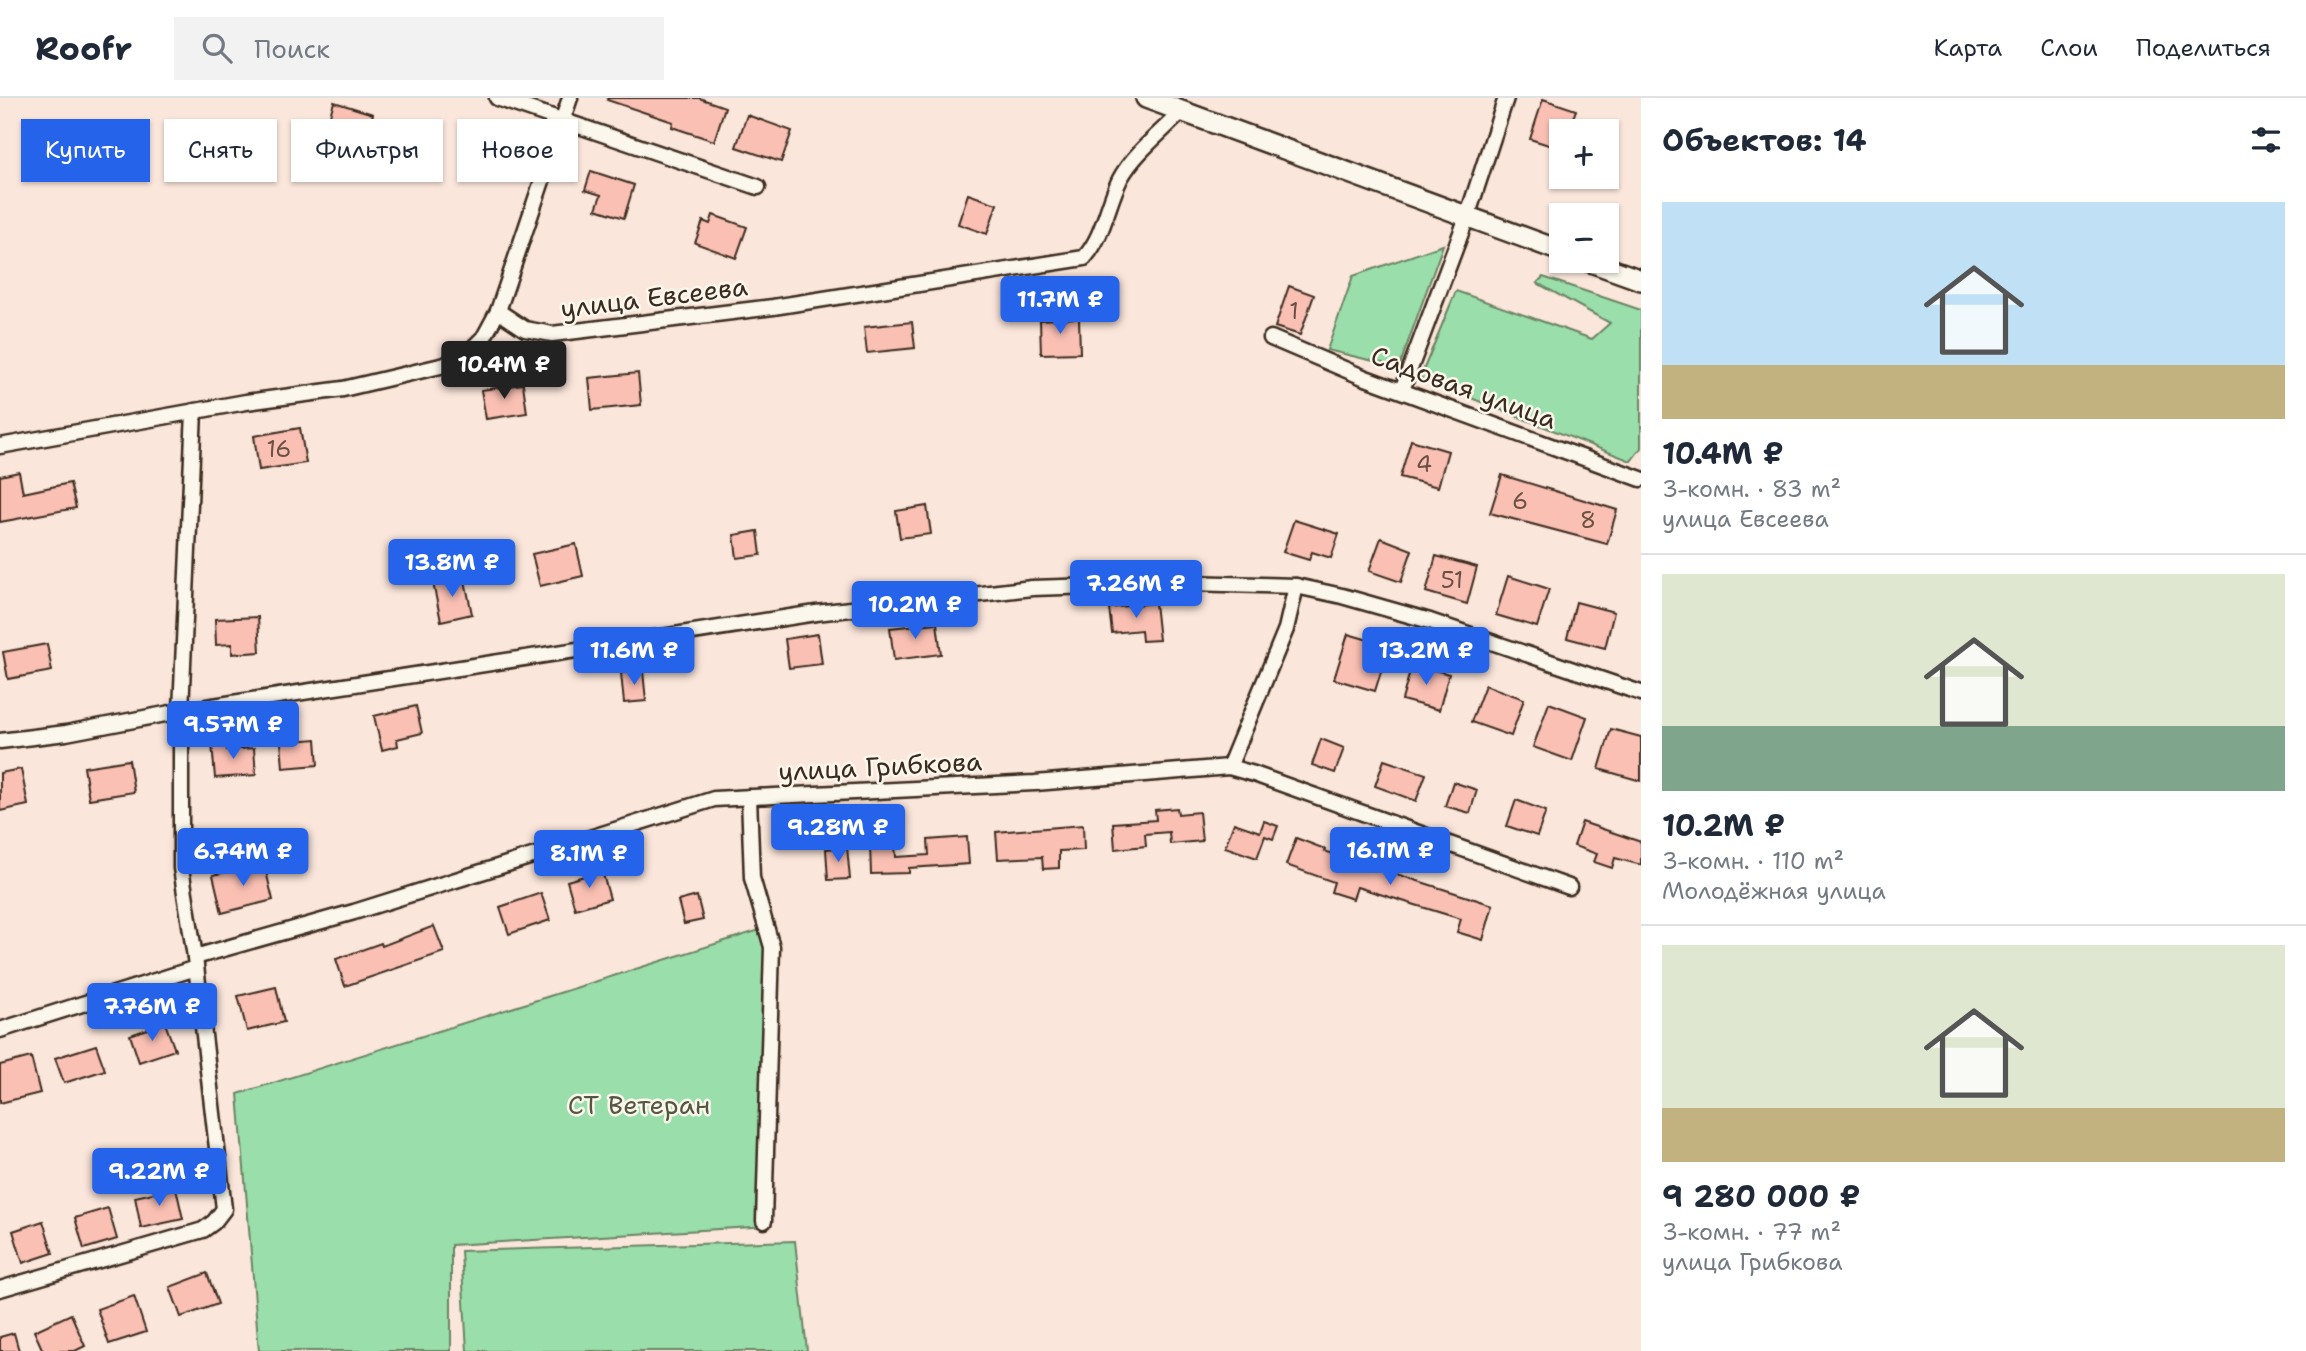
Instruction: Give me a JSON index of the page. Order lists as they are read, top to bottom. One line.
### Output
{"streets":{"street":["улица Евсеева","Садовая улица","улица Грибкова"]},"parks":["СТ Ветеран"],"house_numbers":["1","16","4","6","8","51"],"page":{"header":"Roofr","search":"Поиск","nav":["Карта","Слои","Поделиться"],"heading":"Объектов: 14","map_buttons":["+","−"],"chip":["Купить","Снять","Фильтры","Новое"],"list":[{"name":"10.4M ₽","note":"3-комн. · 83 m² · улица Евсеева"},{"name":"10.2M ₽","note":"3-комн. · 110 m² · Молодёжная улица"},{"name":"9 280 000 ₽","note":"3-комн. · 77 m² · улица Грибкова"}],"price":["11.7M ₽","10.4M ₽","13.8M ₽","7.26M ₽","10.2M ₽","11.6M ₽","13.2M ₽","9.57M ₽","9.28M ₽","16.1M ₽","6.74M ₽","8.1M ₽","7.76M ₽","9.22M ₽"]}}
